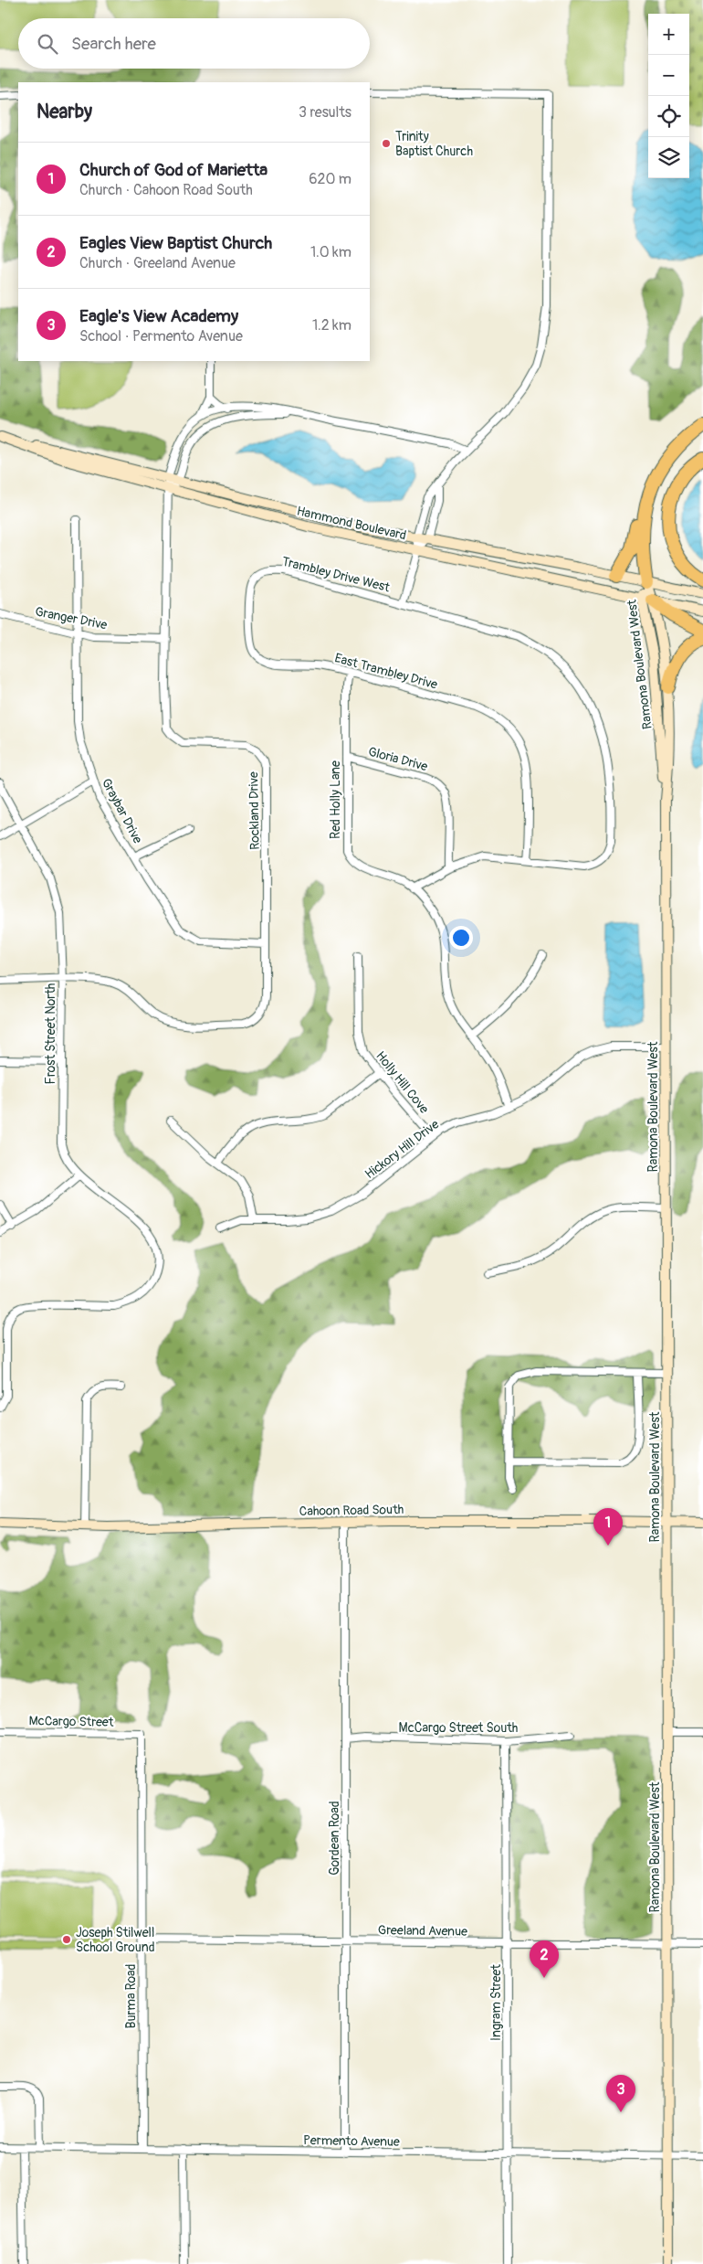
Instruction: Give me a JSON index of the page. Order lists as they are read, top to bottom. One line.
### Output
{"streets":{"street":["Hammond Boulevard","Trambley Drive West","Granger Drive","Ramona Boulevard West","East Trambley Drive","Gloria Drive","Red Holly Lane","Graybar Drive","Rockland Drive","Frost Street North","Holly Hill Cove","Hickory Hill Drive","Cahoon Road South","McCargo Street","McCargo Street South","Gordean Road","Greeland Avenue","Burma Road","Ingram Street","Permento Avenue"]},"crossings":[["Hammond Boulevard","Ramona Boulevard West"],["Hammond Boulevard","Rockland Drive"],["Trambley Drive West","East Trambley Drive"],["Granger Drive","Graybar Drive"],["Granger Drive","Rockland Drive"],["Ramona Boulevard West","Hickory Hill Drive"],["Ramona Boulevard West","Cahoon Road South"],["Ramona Boulevard West","Greeland Avenue"],["Ramona Boulevard West","Permento Avenue"],["East Trambley Drive","Red Holly Lane"],["Gloria Drive","Red Holly Lane"],["Red Holly Lane","Hickory Hill Drive"],["Graybar Drive","Rockland Drive"],["Rockland Drive","Frost Street North"],["Holly Hill Cove","Hickory Hill Drive"],["Cahoon Road South","Gordean Road"],["McCargo Street","Burma Road"],["McCargo Street South","Gordean Road"],["McCargo Street South","Ingram Street"],["Gordean Road","Greeland Avenue"],["Gordean Road","Permento Avenue"],["Greeland Avenue","Burma Road"],["Greeland Avenue","Ingram Street"],["Burma Road","Permento Avenue"],["Ingram Street","Permento Avenue"]],"places":["Trinity Baptist Church","Joseph Stilwell School Ground"],"page":{"map_buttons":["+","−"],"search":"Search here","heading":["Nearby","3 results"],"list":[{"mark":"1","name":"Church of God of Marietta","note":"Church · Cahoon Road South","value":"620 m"},{"mark":"2","name":"Eagles View Baptist Church","note":"Church · Greeland Avenue","value":"1.0 km"},{"mark":"3","name":"Eagle's View Academy","note":"School · Permento Avenue","value":"1.2 km"}],"pins":["1","2","3"]}}
